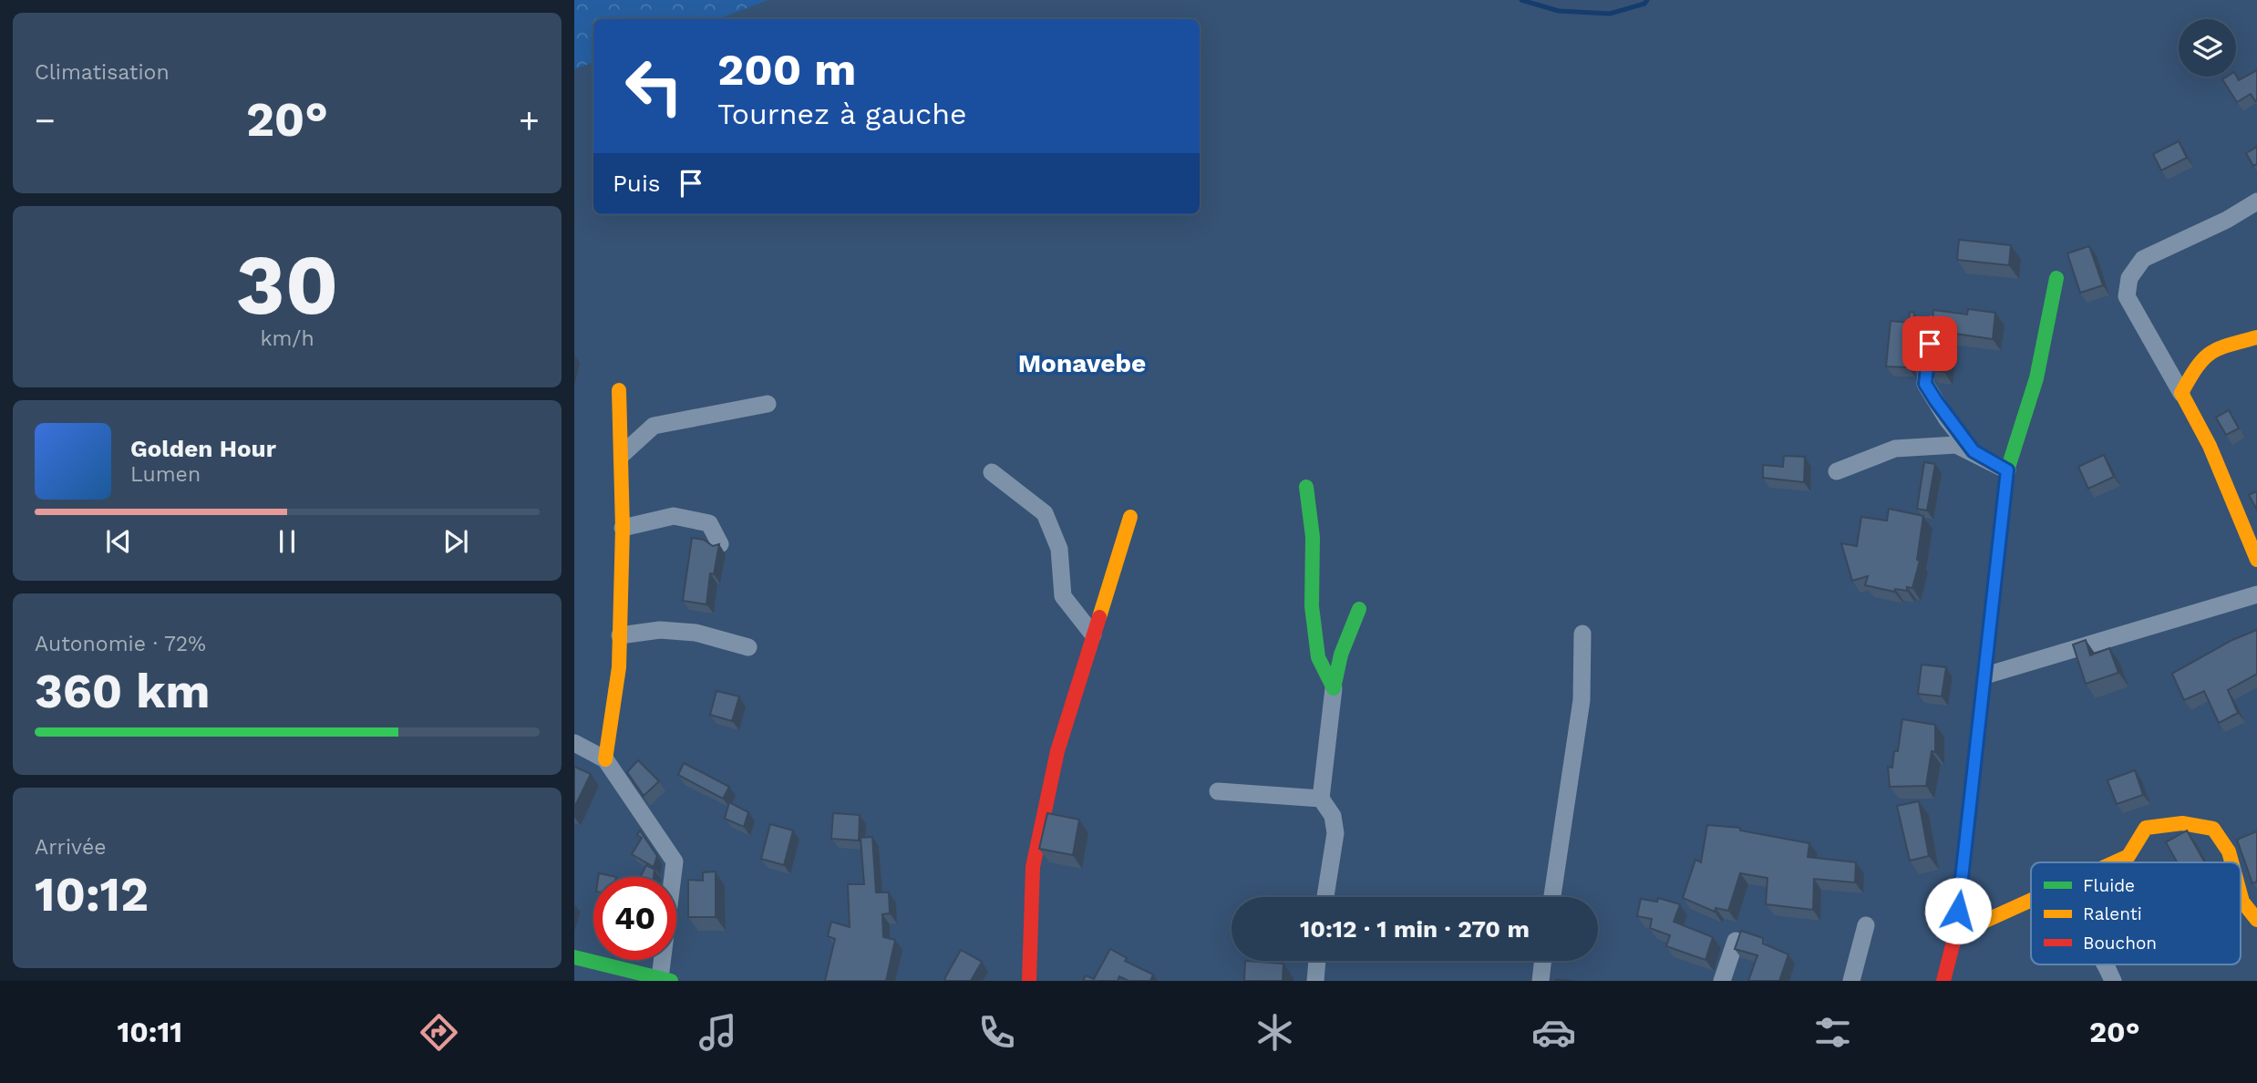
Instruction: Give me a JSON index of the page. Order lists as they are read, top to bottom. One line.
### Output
{"districts":["Monavebe"],"legend":["Fluide","Ralenti","Bouchon"],"page":{"tile":["Climatisation",["30","km/h"],["Autonomie · 72%","360 km"],["Arrivée","10:12"]],"turn":["200 m","Tournez à gauche"],"heat":["−","20°","+"],"then":"Puis","song":["Golden Hour","Lumen"],"limit":"40","trip":"10:12 · 1 min · 270 m","tabs":["10:11","20°"]}}
